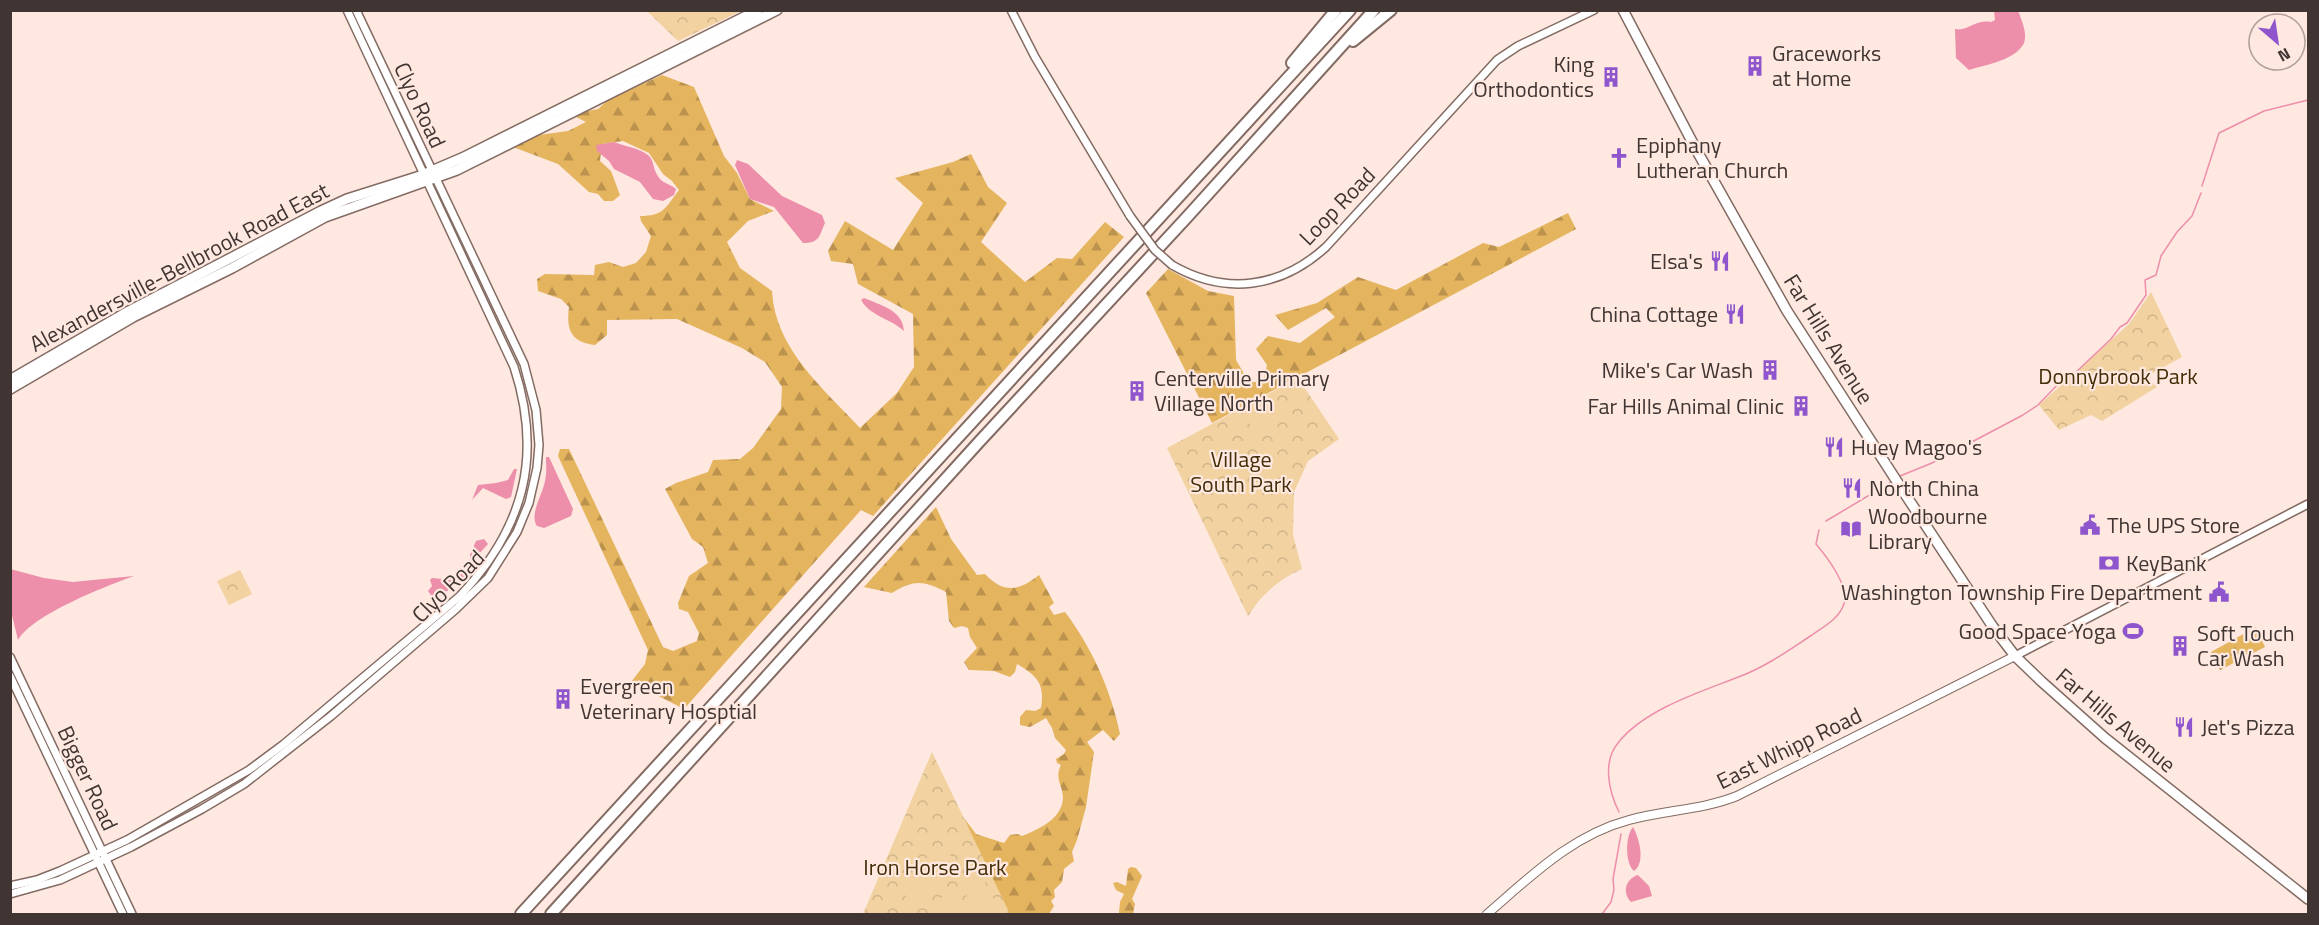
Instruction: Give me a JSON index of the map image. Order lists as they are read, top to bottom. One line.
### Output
{"streets":{"main road":["Alexandersville-Bellbrook Road East","Far Hills Avenue","East Whipp Road"],"street":["Clyo Road","Loop Road","Bigger Road"]},"crossings":[["Clyo Road","Alexandersville-Bellbrook Road East"],["Clyo Road","Bigger Road"],["Far Hills Avenue","East Whipp Road"]],"parks":["Donnybrook Park","Village South Park","Iron Horse Park"],"places":{"building":["Graceworks at Home","King Orthodontics","Mike's Car Wash","Centerville Primary Village North","Far Hills Animal Clinic","Soft Touch Car Wash","Evergreen Veterinary Hosptial"],"church":["Epiphany Lutheran Church"],"restaurant":["Elsa's","China Cottage","Huey Magoo's","North China","Jet's Pizza"],"public building":["The UPS Store","Washington Township Fire Department"],"library":["Woodbourne Library"],"bank":["KeyBank"],"sports":["Good Space Yoga"]},"north":"bottom right"}
